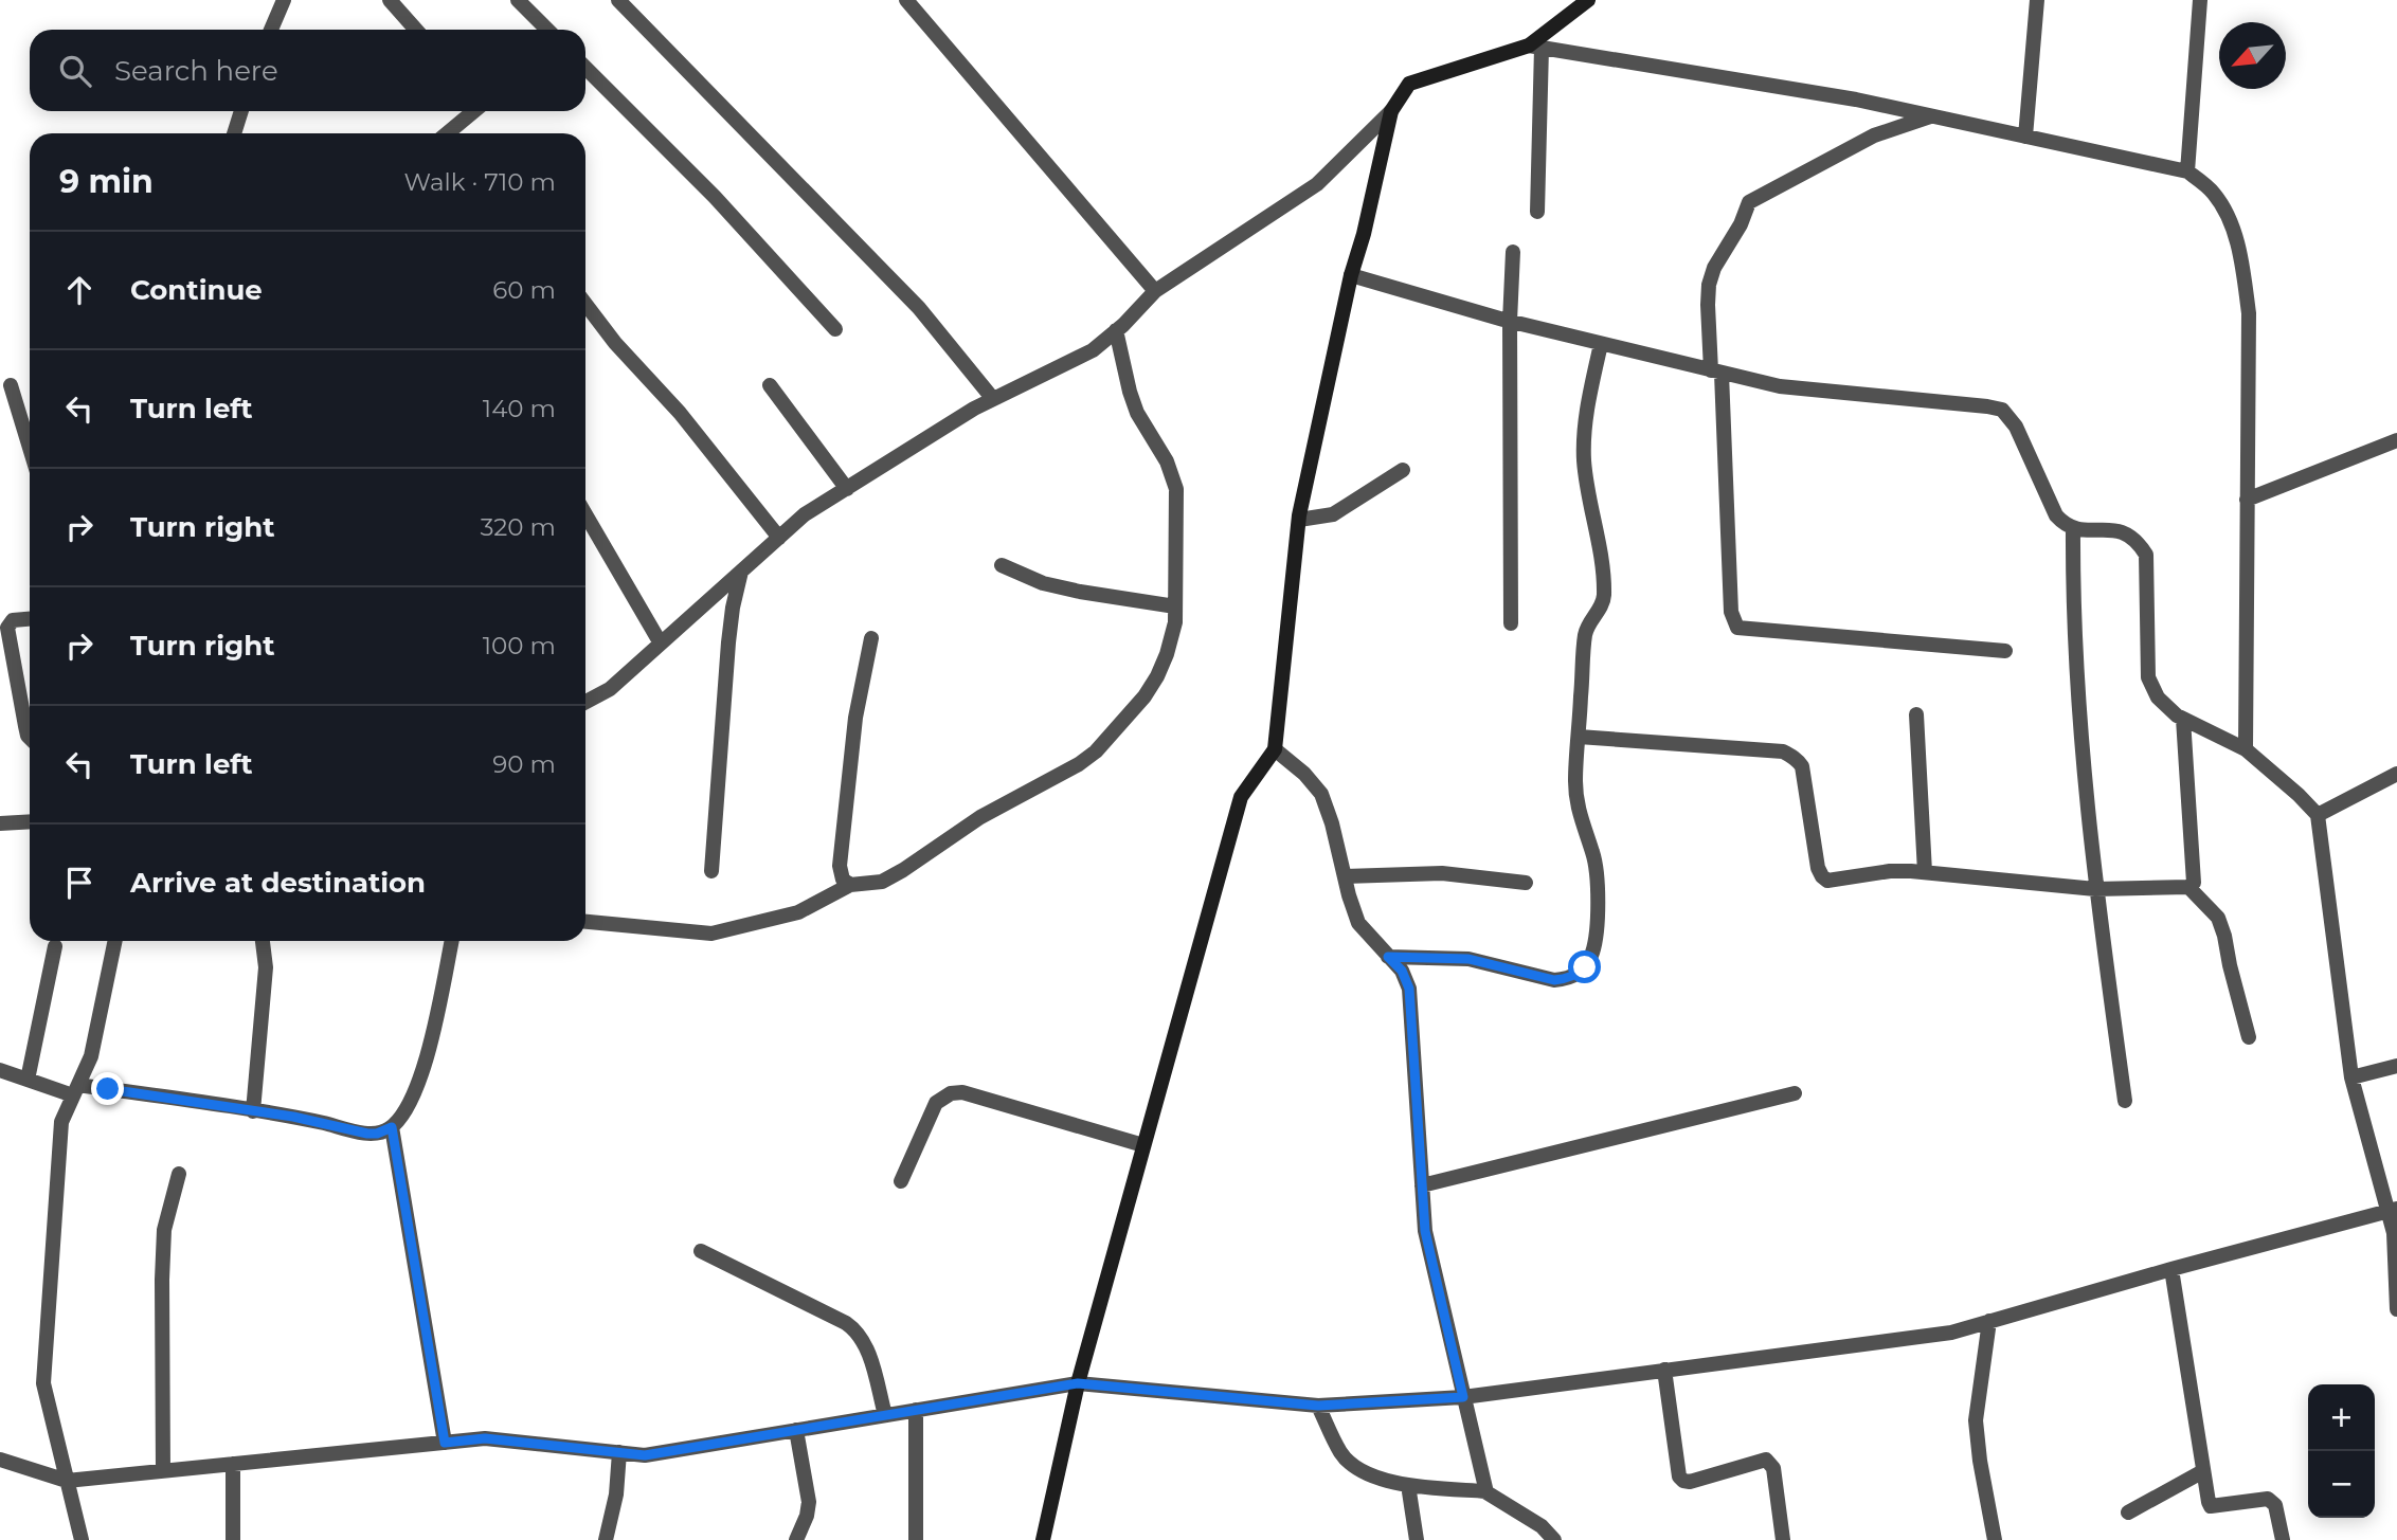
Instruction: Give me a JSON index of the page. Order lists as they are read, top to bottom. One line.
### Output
{"north":"bottom left","page":{"search":"Search here","heading":["9 min","Walk · 710 m"],"list":[["Continue","60 m"],["Turn left","140 m"],["Turn right","320 m"],["Turn right","100 m"],["Turn left","90 m"],"Arrive at destination"],"map_buttons":["+","−"]}}
